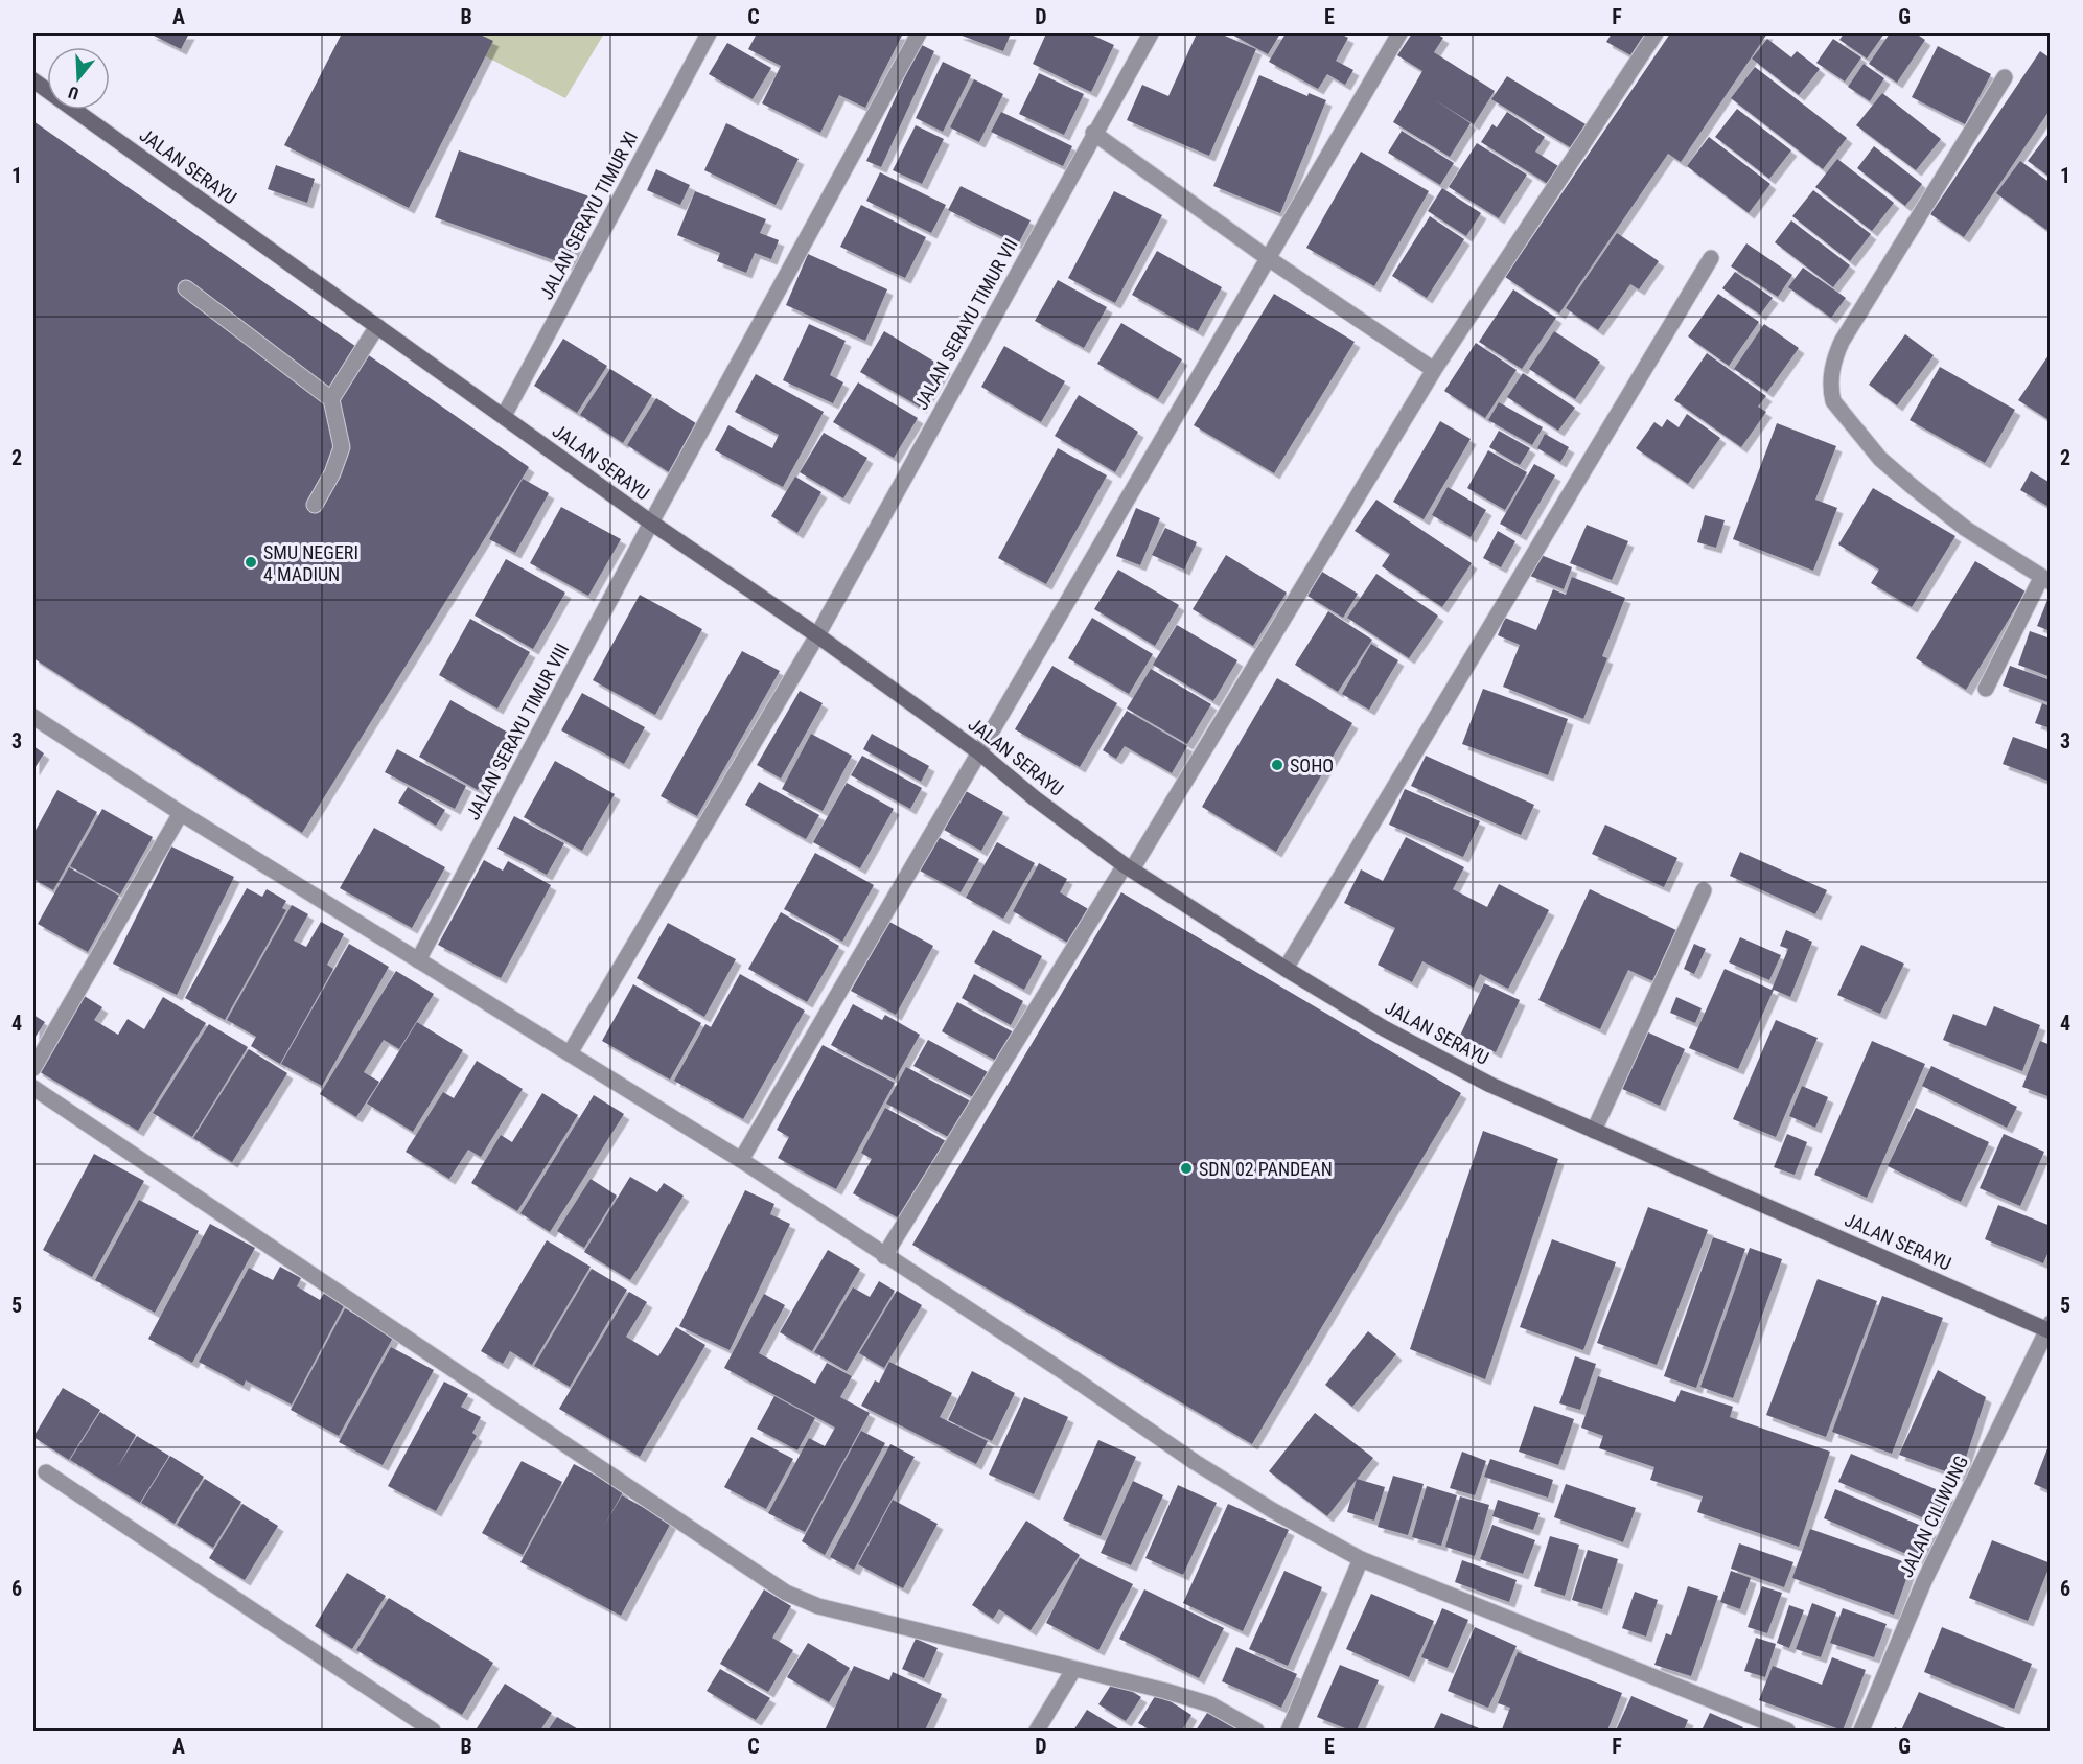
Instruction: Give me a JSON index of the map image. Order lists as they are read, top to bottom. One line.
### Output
{"streets":{"main road":["JALAN SERAYU"],"street":["JALAN SERAYU TIMUR XI","JALAN SERAYU TIMUR VII","JALAN SERAYU TIMUR VIII","JALAN CILIWUNG"]},"crossings":[["JALAN SERAYU","JALAN SERAYU TIMUR XI"],["JALAN SERAYU","JALAN SERAYU TIMUR VII"],["JALAN SERAYU","JALAN SERAYU TIMUR VIII"],["JALAN SERAYU","JALAN CILIWUNG"]],"places":["SMU NEGERI 4 MADIUN","SOHO","SDN 02 PANDEAN"],"north":"bottom","grid":{"columns":["A","B","C","D","E","F","G"],"rows":["1","2","3","4","5","6"]}}
